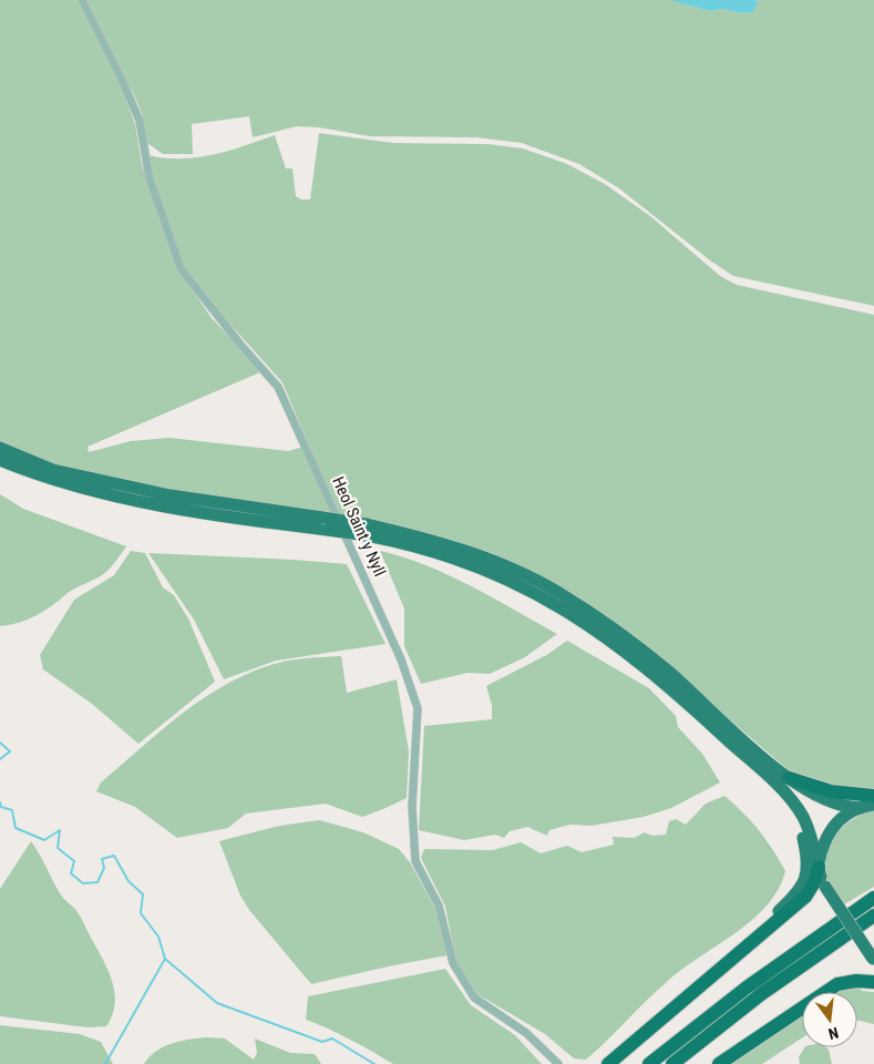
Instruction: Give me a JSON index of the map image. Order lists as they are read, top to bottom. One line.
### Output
{"streets":{"street":["Heol Saint y Nyll"]},"north":"bottom"}
